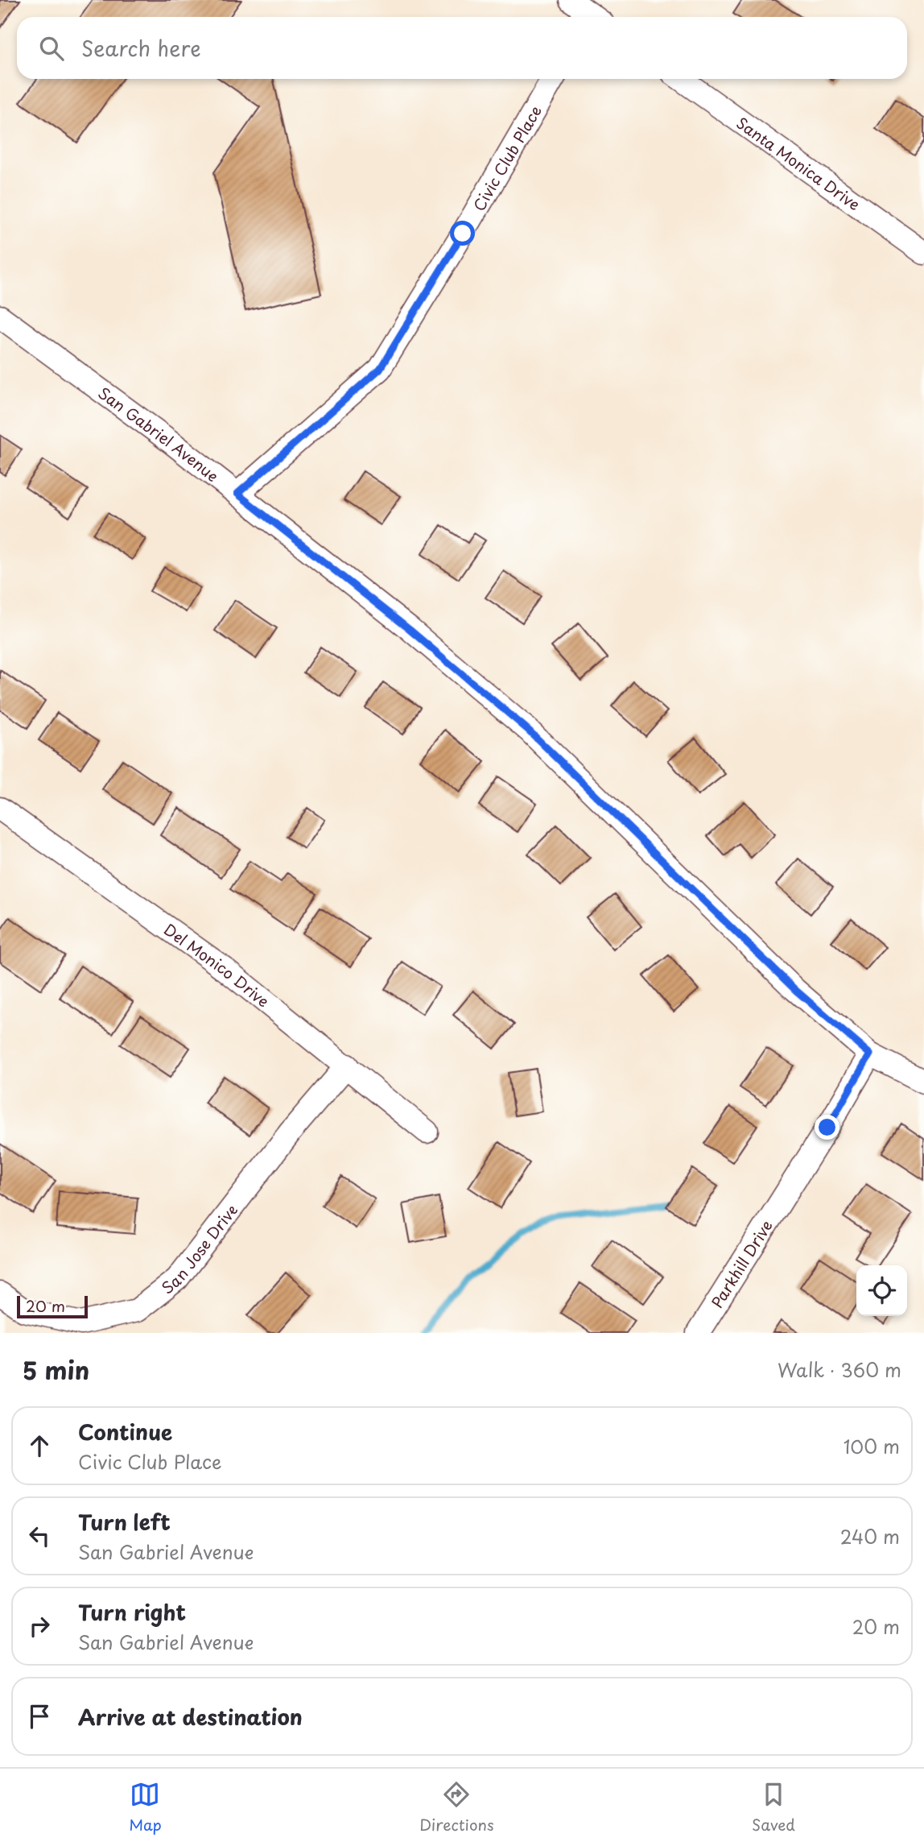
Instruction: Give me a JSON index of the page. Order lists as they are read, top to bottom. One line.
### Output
{"streets":{"street":["Civic Club Place","Santa Monica Drive","San Gabriel Avenue","Del Monico Drive","San Jose Drive","Parkhill Drive"]},"crossings":[["Civic Club Place","San Gabriel Avenue"],["San Gabriel Avenue","Parkhill Drive"],["Del Monico Drive","San Jose Drive"]],"scale_bar":"20 m","page":{"search":"Search here","scale":"20 m","heading":["5 min","Walk · 360 m"],"list":[["Continue","Civic Club Place","100 m"],["Turn left","San Gabriel Avenue","240 m"],["Turn right","San Gabriel Avenue","20 m"],"Arrive at destination"],"nav":["Map","Directions","Saved"]}}
